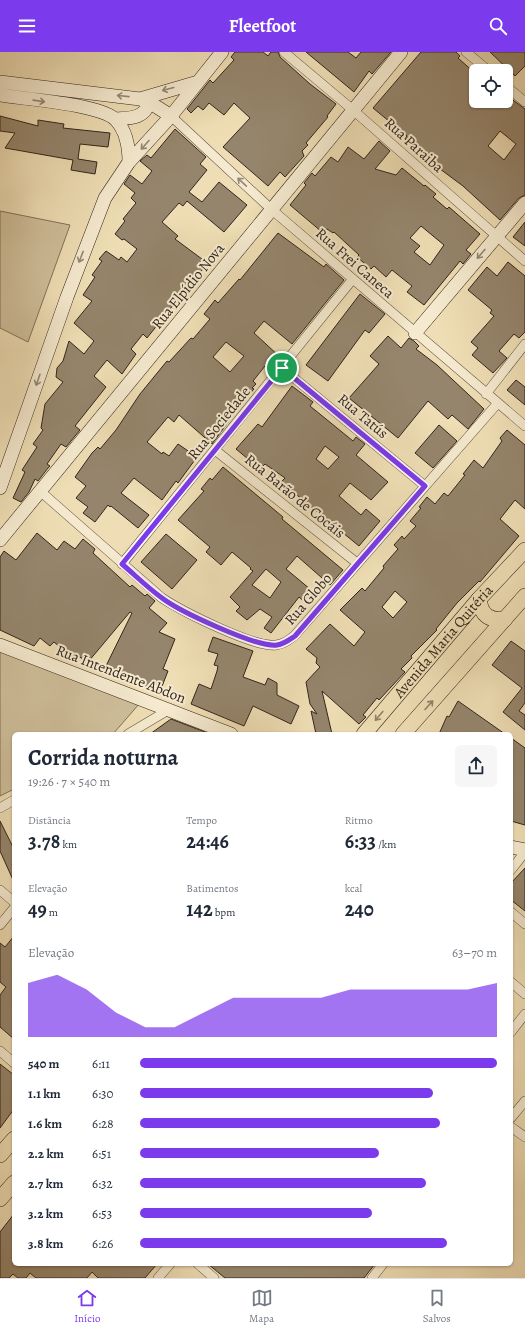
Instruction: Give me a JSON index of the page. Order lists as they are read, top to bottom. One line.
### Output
{"streets":{"main road":["Avenida Maria Quitéria"],"street":["Rua Paraiba","Rua Frei Caneca","Rua Elpídio Nova","Rua Tatús","Rua Sociedade","Rua Barão de Cocáis","Rua Globo","Rua Intendente Abdon"]},"crossings":[["Rua Paraiba","Rua Elpídio Nova"],["Rua Frei Caneca","Rua Elpídio Nova"],["Rua Frei Caneca","Rua Sociedade"],["Rua Frei Caneca","Rua Globo"],["Rua Elpídio Nova","Rua Globo"],["Rua Tatús","Rua Sociedade"],["Rua Tatús","Rua Globo"],["Rua Sociedade","Rua Barão de Cocáis"],["Rua Sociedade","Rua Globo"],["Rua Barão de Cocáis","Rua Globo"]],"page":{"header":"Fleetfoot","heading":["Corrida noturna","19:26 · 7 × 540 m"],"stats":[["Distância","3.78 km"],["Tempo","24:46"],["Ritmo","6:33 /km"],["Elevação","49 m"],["Batimentos","142 bpm"],["kcal","240"]],"chart":["Elevação","63–70 m"],"list":[{"name":"540 m","note":"6:11"},{"name":"1.1 km","note":"6:30"},{"name":"1.6 km","note":"6:28"},{"name":"2.2 km","note":"6:51"},{"name":"2.7 km","note":"6:32"},{"name":"3.2 km","note":"6:53"},{"name":"3.8 km","note":"6:26"}],"tabs":["Início","Mapa","Salvos"]}}
